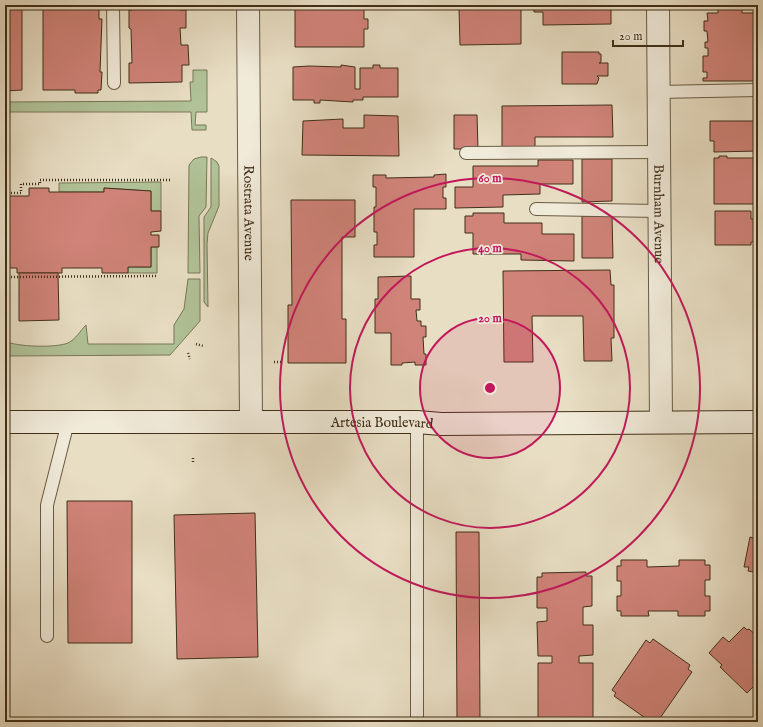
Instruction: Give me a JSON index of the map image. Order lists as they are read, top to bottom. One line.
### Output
{"streets":{"street":["Rostrata Avenue","Burnham Avenue","Artesia Boulevard"]},"crossings":[["Rostrata Avenue","Artesia Boulevard"],["Burnham Avenue","Artesia Boulevard"]],"scale_bar":"20 m","rings":["60 m","40 m","20 m"]}
